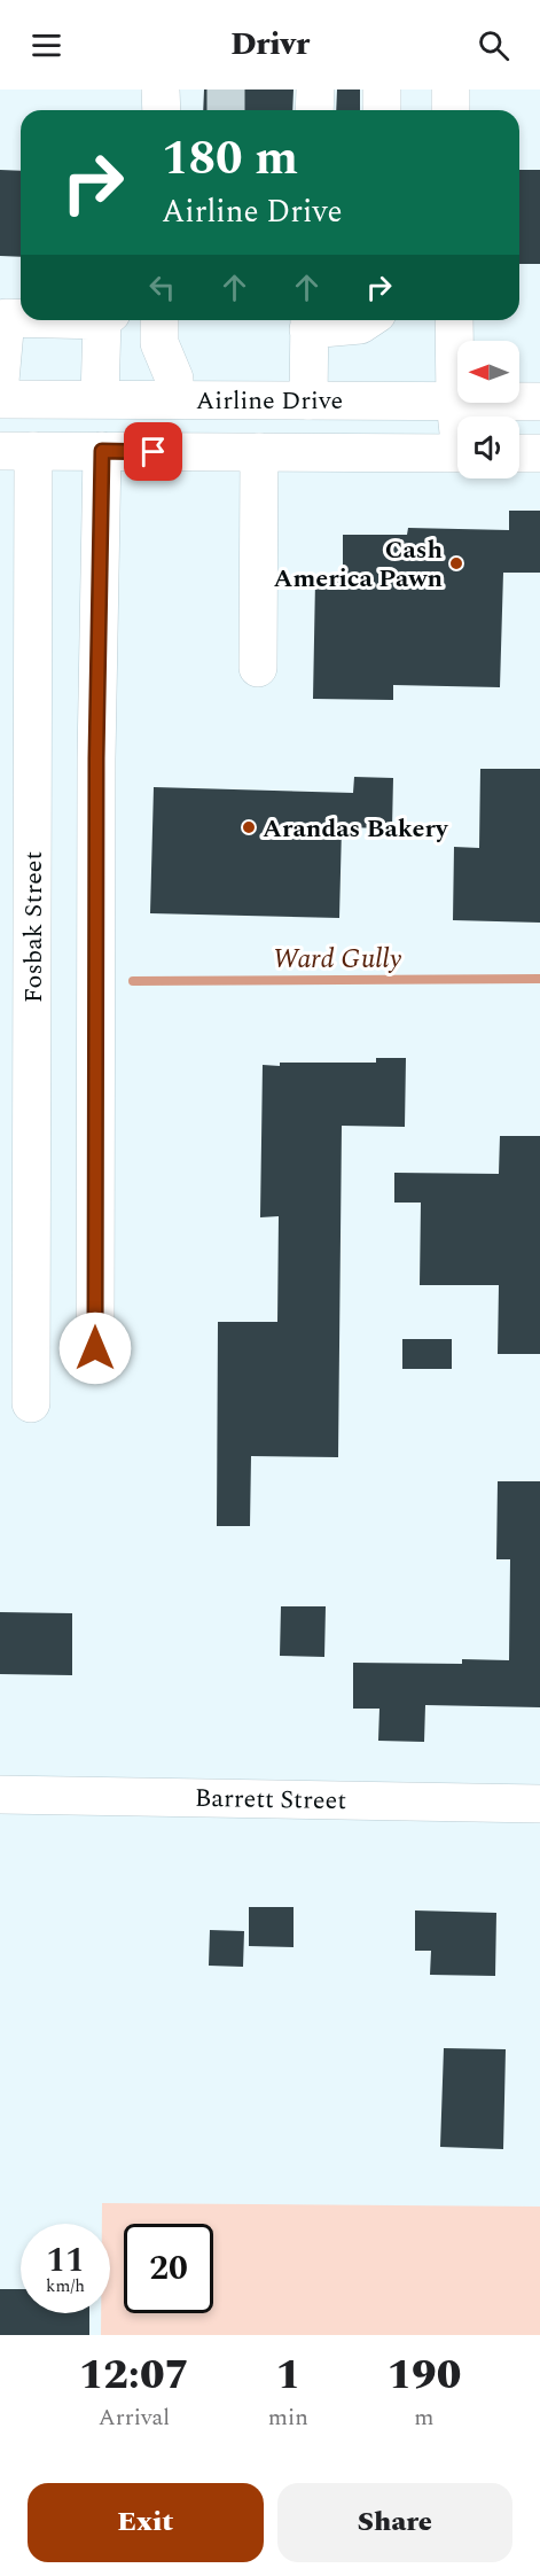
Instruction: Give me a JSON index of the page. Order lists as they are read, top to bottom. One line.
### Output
{"streets":{"street":["Airline Drive","Fosbak Street","Barrett Street"]},"crossings":[["Airline Drive","Fosbak Street"]],"water":["Ward Gully"],"places":["Cash America Pawn","Arandas Bakery"],"north":"left","page":{"header":"Drivr","turn":["180 m","Airline Drive"],"speed":"11 km/h","limit":"20","eta":["12:07","Arrival","1","min","190","m"],"buttons":["Exit","Share"]}}
